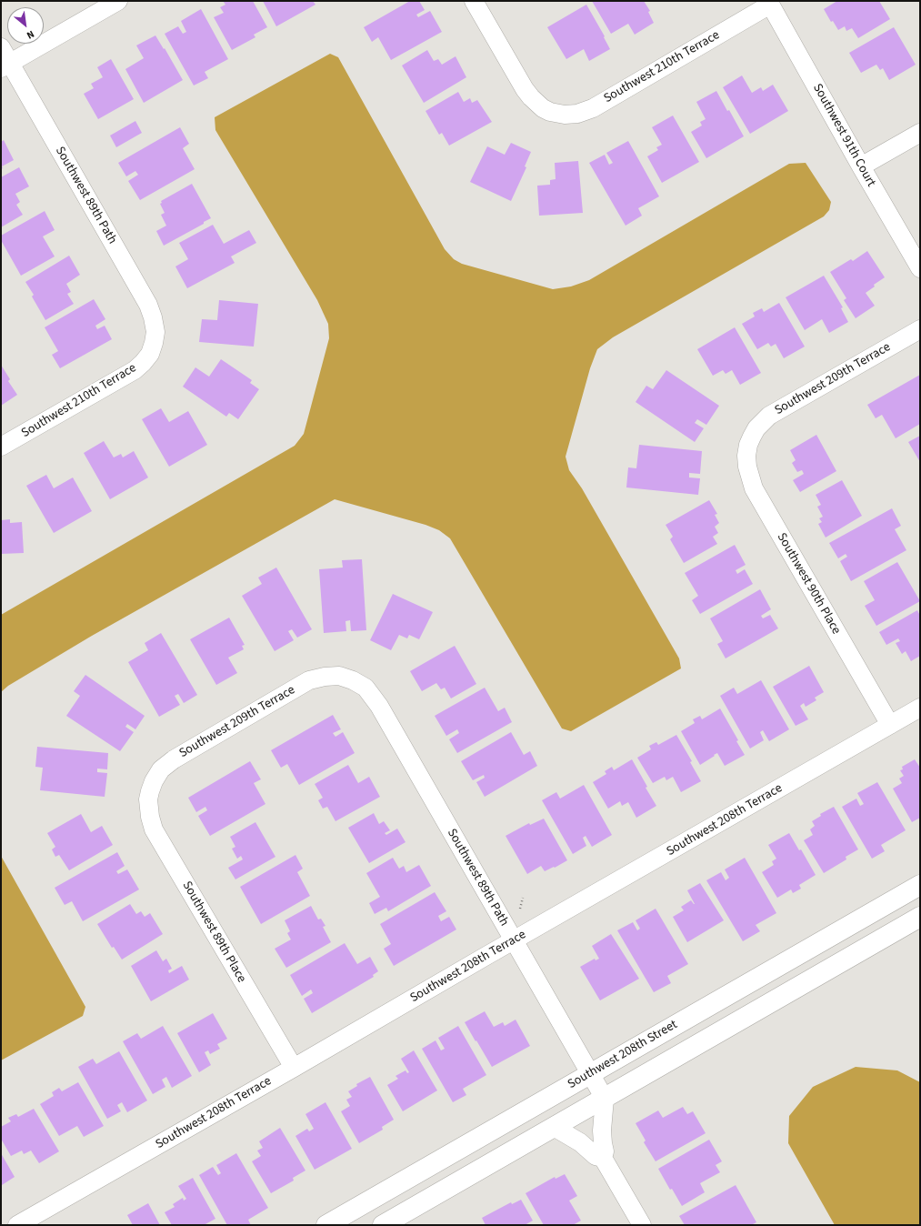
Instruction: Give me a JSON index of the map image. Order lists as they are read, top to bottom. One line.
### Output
{"streets":{"street":["Southwest 210th Terrace","Southwest 91th Court","Southwest 89th Path","Southwest 209th Terrace","Southwest 90th Place","Southwest 208th Terrace","Southwest 89th Place","Southwest 208th Street"]},"crossings":[["Southwest 210th Terrace","Southwest 91th Court"],["Southwest 210th Terrace","Southwest 89th Path"],["Southwest 89th Path","Southwest 209th Terrace"],["Southwest 89th Path","Southwest 208th Terrace"],["Southwest 89th Path","Southwest 208th Street"],["Southwest 209th Terrace","Southwest 90th Place"],["Southwest 209th Terrace","Southwest 89th Place"],["Southwest 90th Place","Southwest 208th Terrace"],["Southwest 208th Terrace","Southwest 89th Place"]],"north":"bottom right"}
